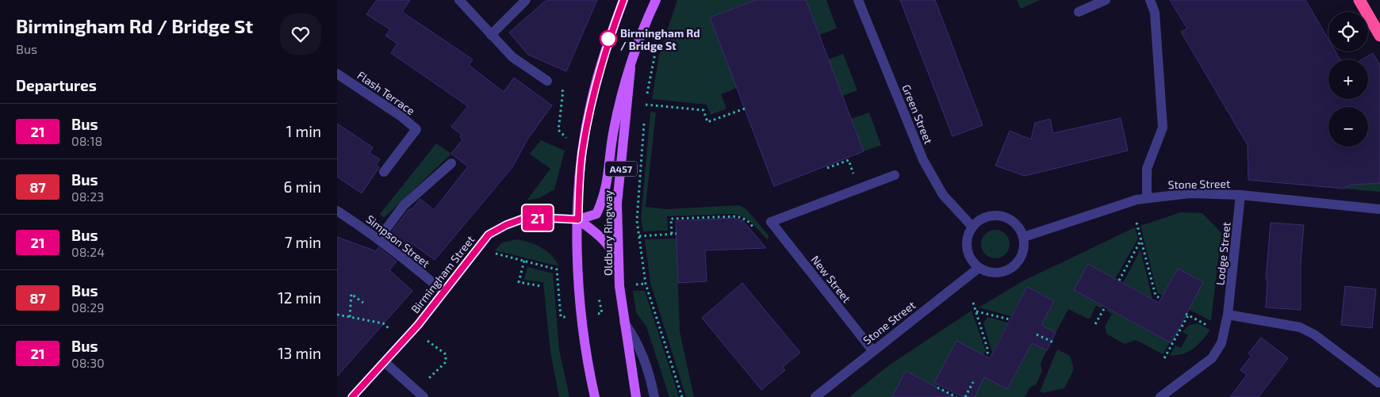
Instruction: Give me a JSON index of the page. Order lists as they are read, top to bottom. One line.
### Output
{"streets":{"main road":["A457","Oldbury Ringway"],"street":["Flash Terrace","Green Street","Stone Street","Simpson Street","Lodge Street","Birmingham Street","New Street"]},"crossings":[["Green Street","Stone Street"],["A457","Oldbury Ringway"],["Stone Street","Lodge Street"],["Stone Street","New Street"],["Simpson Street","Birmingham Street"]],"places":["Birmingham Rd / Bridge St"],"lines":["bus line 21"],"page":{"heading":[["Birmingham Rd / Bridge St","Bus"],"Departures"],"on_map":"21","map_buttons":["+","−"],"list":[{"mark":"21","name":"Bus","note":"08:18","value":"1 min"},{"mark":"87","name":"Bus","note":"08:23","value":"6 min"},{"mark":"21","name":"Bus","note":"08:24","value":"7 min"},{"mark":"87","name":"Bus","note":"08:29","value":"12 min"},{"mark":"21","name":"Bus","note":"08:30","value":"13 min"}]}}
